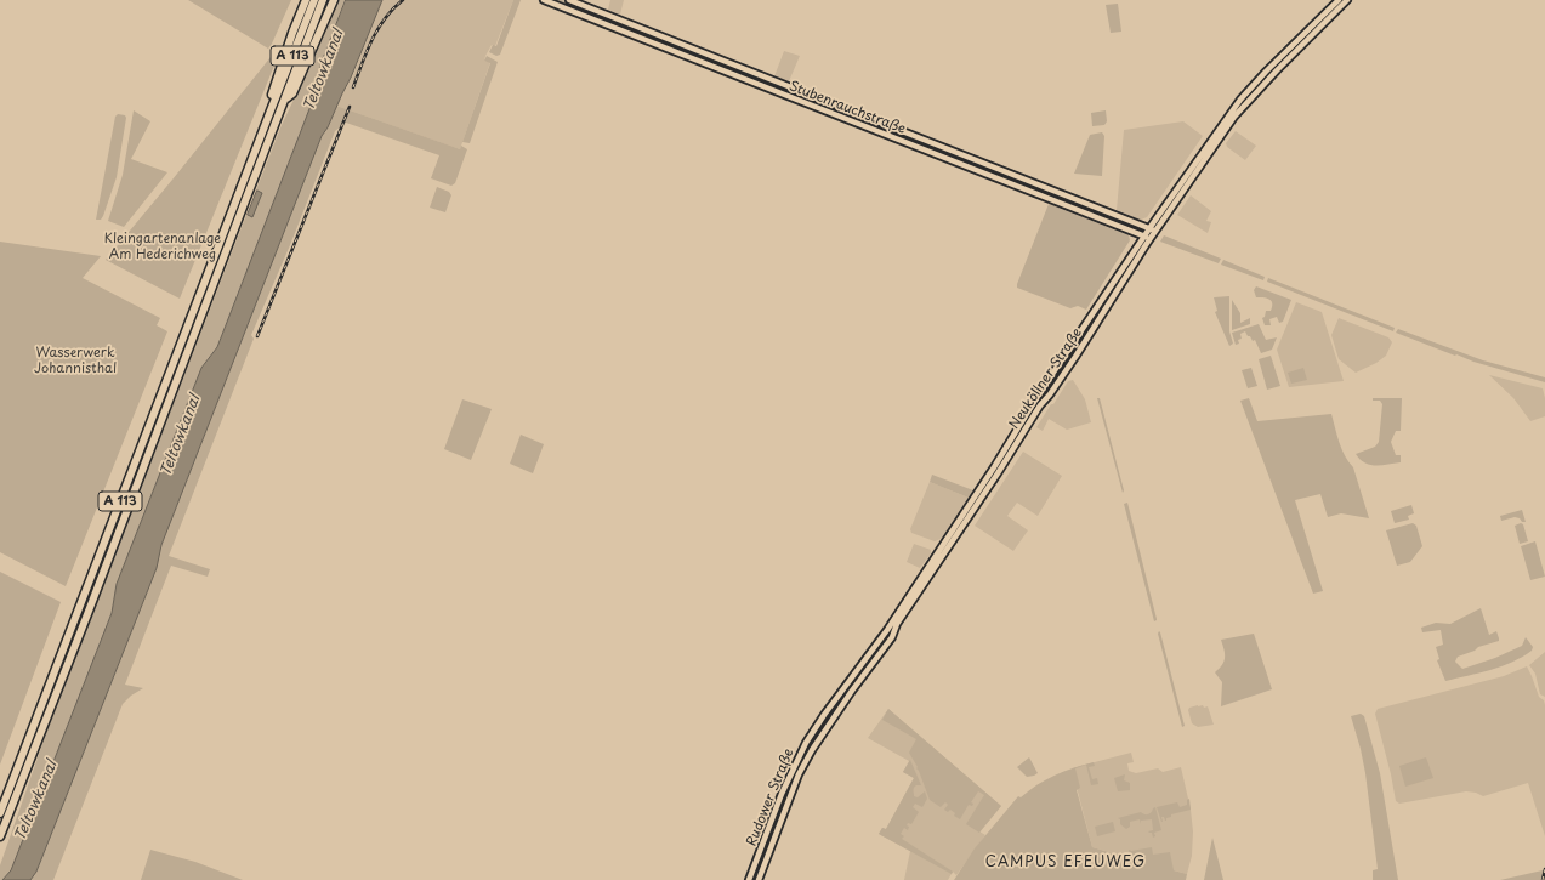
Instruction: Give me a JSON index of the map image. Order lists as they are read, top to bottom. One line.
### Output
{"streets":{"highway":["A 113"],"main road":["Stubenrauchstraße","Neuköllner Straße","Rudower Straße"]},"crossings":[["Stubenrauchstraße","Neuköllner Straße"],["Neuköllner Straße","Rudower Straße"]],"districts":["CAMPUS EFEUWEG"],"water":["Teltowkanal"],"parks":["Kleingartenanlage Am Hederichweg","Wasserwerk Johannisthal"]}
